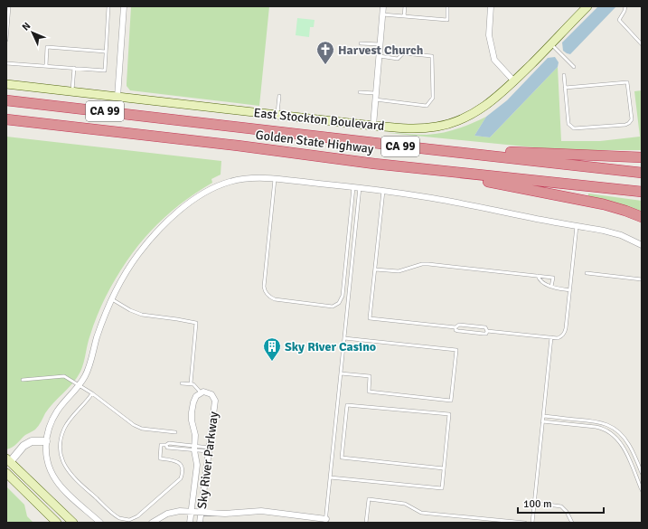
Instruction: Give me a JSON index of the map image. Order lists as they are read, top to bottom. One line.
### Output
{"streets":{"highway":["CA 99","Golden State Highway"],"main road":["East Stockton Boulevard"],"street":["Sky River Parkway"]},"places":{"church":["Harvest Church"],"building":["Sky River Casino"]},"scale_bar":"100 m","north":"top left"}
